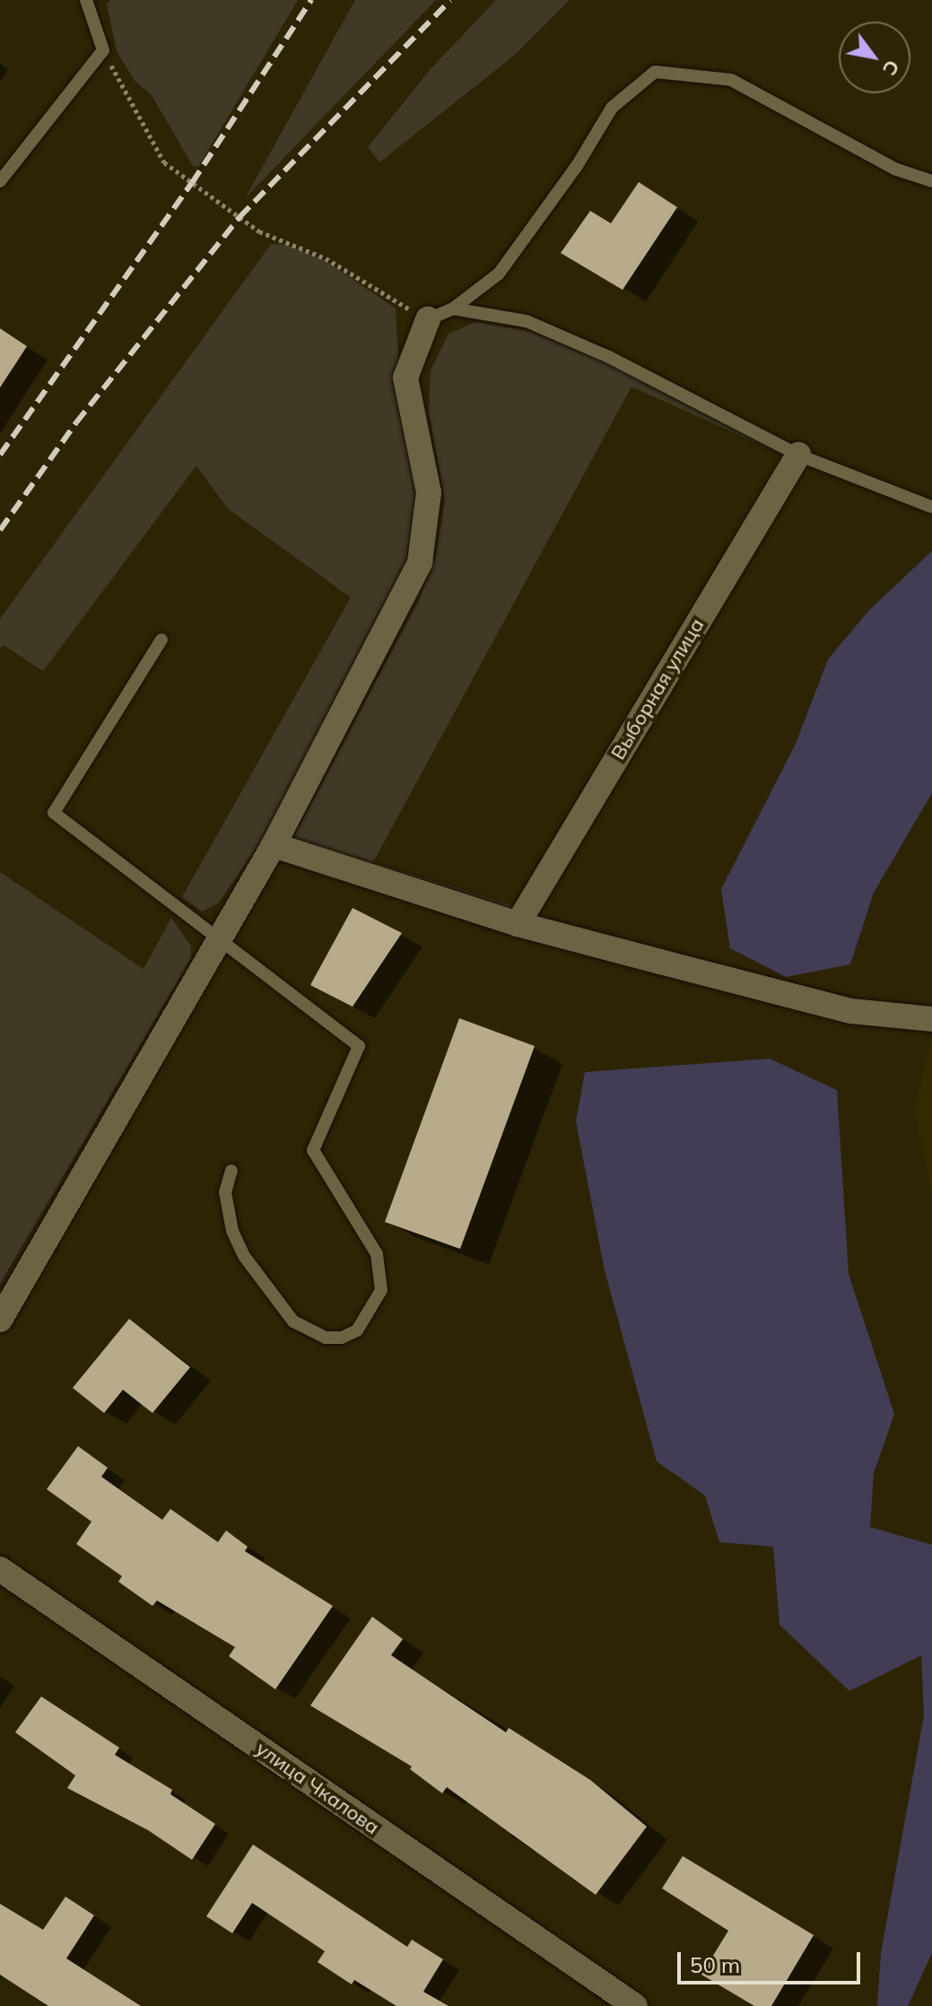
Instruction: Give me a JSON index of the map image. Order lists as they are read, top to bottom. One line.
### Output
{"streets":{"street":["Выборная улица","улица Чкалова"]},"scale_bar":"50 m","north":"bottom right"}
